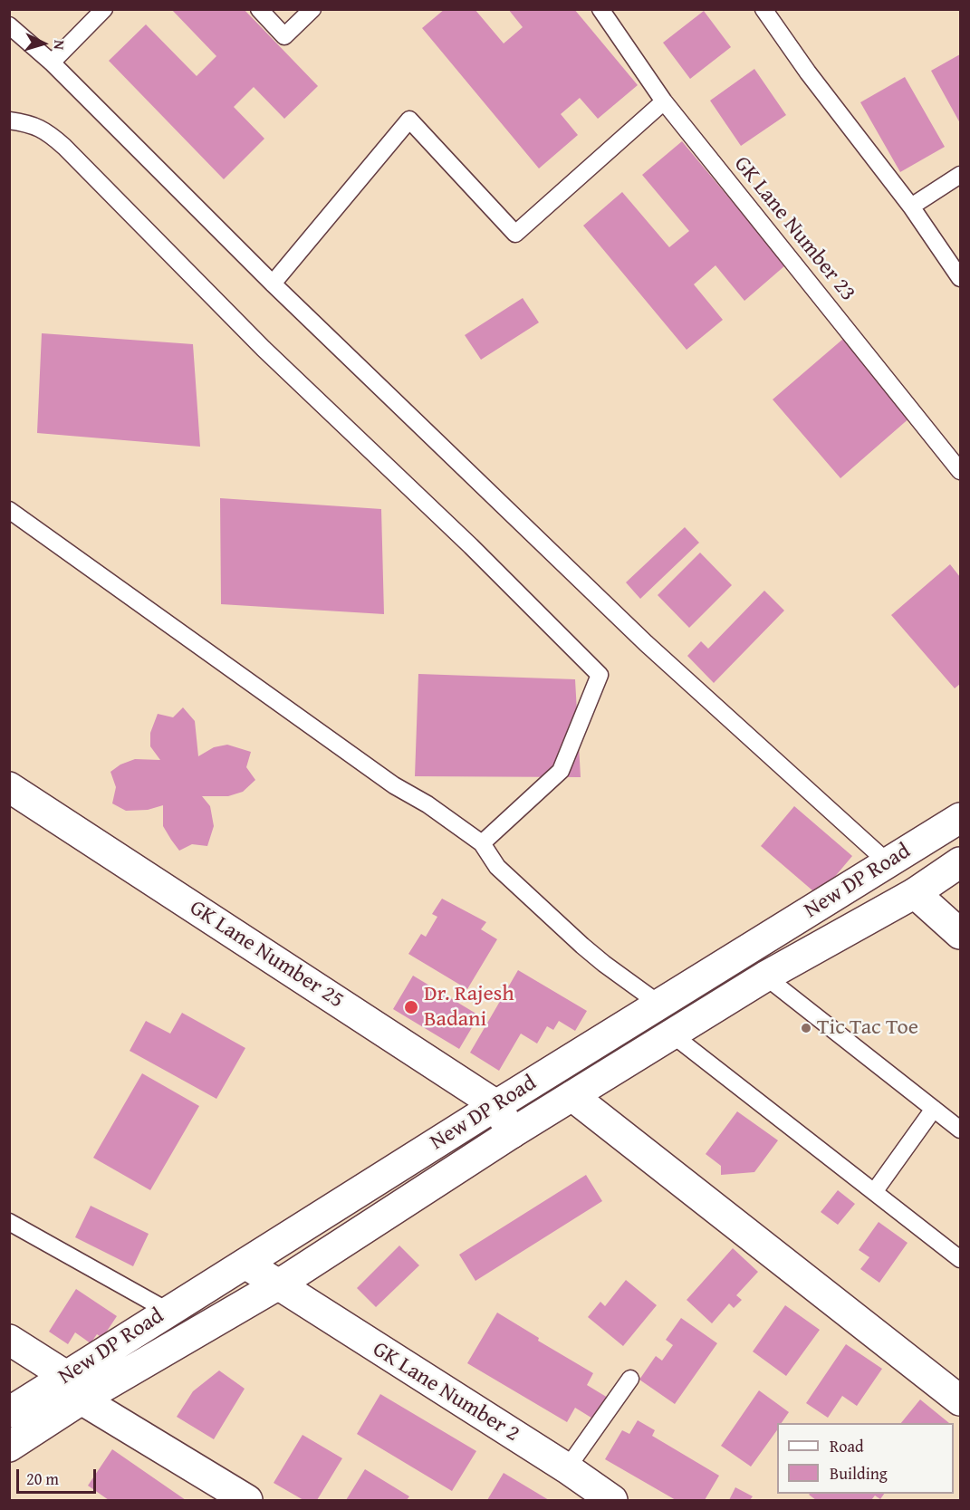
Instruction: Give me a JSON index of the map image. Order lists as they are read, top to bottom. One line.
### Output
{"streets":{"main road":["New DP Road","GK Lane Number 25","GK Lane Number 2"],"lane":["GK Lane Number 23"]},"crossings":[["New DP Road","GK Lane Number 25"],["New DP Road","GK Lane Number 2"]],"places":["Dr. Rajesh Badani","Tic Tac Toe"],"legend":["Road","Building"],"scale_bar":"20 m","north":"right"}
